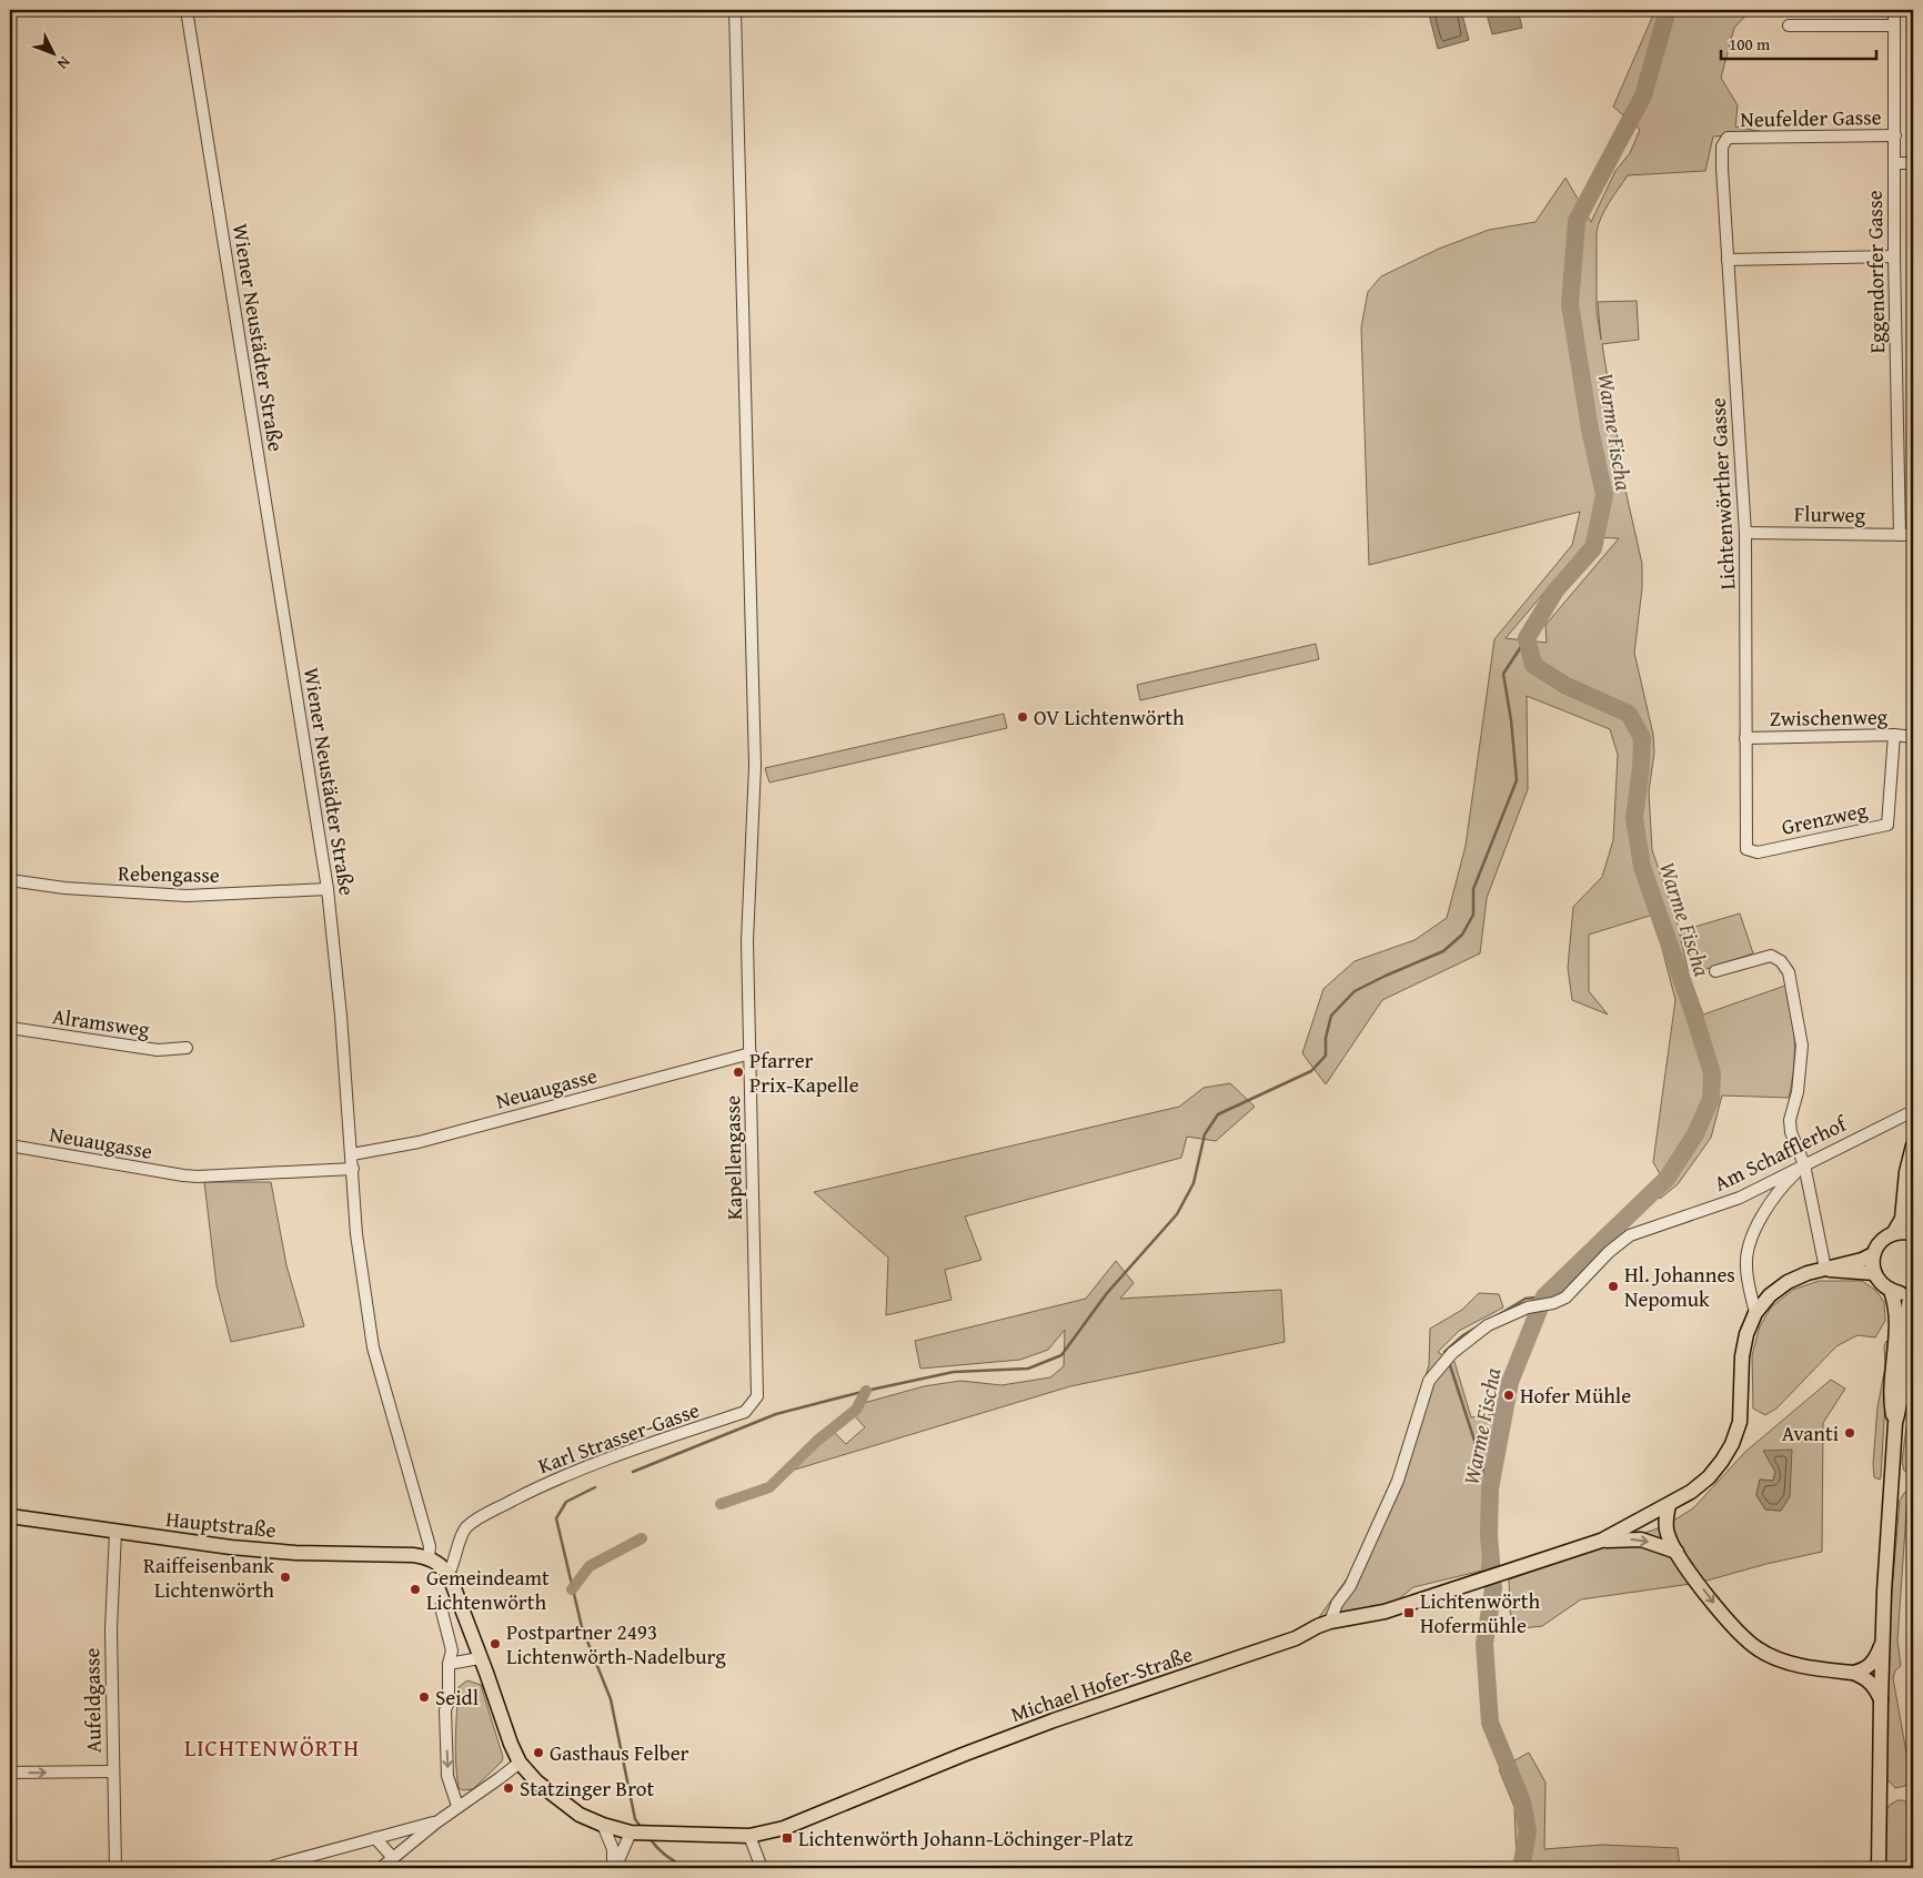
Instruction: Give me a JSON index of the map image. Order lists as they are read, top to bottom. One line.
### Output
{"streets":{"main road":["Hauptstraße","Michael Hofer-Straße"],"street":["Neufelder Gasse","Eggendorfer Gasse","Wiener Neustädter Straße","Lichtenwörther Gasse","Flurweg","Zwischenweg","Grenzweg","Rebengasse","Alramsweg","Neuaugasse","Am Schafflerhof","Kapellengasse","Karl Strasser-Gasse","Aufeldgasse"]},"crossings":[["Neufelder Gasse","Eggendorfer Gasse"],["Neufelder Gasse","Lichtenwörther Gasse"],["Eggendorfer Gasse","Flurweg"],["Wiener Neustädter Straße","Rebengasse"],["Wiener Neustädter Straße","Neuaugasse"],["Wiener Neustädter Straße","Hauptstraße"],["Lichtenwörther Gasse","Flurweg"],["Lichtenwörther Gasse","Zwischenweg"],["Lichtenwörther Gasse","Grenzweg"],["Zwischenweg","Grenzweg"],["Neuaugasse","Kapellengasse"],["Am Schafflerhof","Michael Hofer-Straße"],["Kapellengasse","Karl Strasser-Gasse"],["Karl Strasser-Gasse","Michael Hofer-Straße"],["Hauptstraße","Aufeldgasse"]],"districts":["LICHTENWÖRTH"],"water":["Warme Fischa"],"places":{"other":["OV Lichtenwörth","Pfarrer Prix-Kapelle","Hl. Johannes Nepomuk","Hofer Mühle","Avanti","Raiffeisenbank Lichtenwörth","Gemeindeamt Lichtenwörth","Postpartner 2493 Lichtenwörth-Nadelburg","Seidl","Gasthaus Felber","Statzinger Brot"],"transit":["Lichtenwörth Hofermühle","Lichtenwörth Johann-Löchinger-Platz"]},"scale_bar":"100 m","north":"bottom right"}
